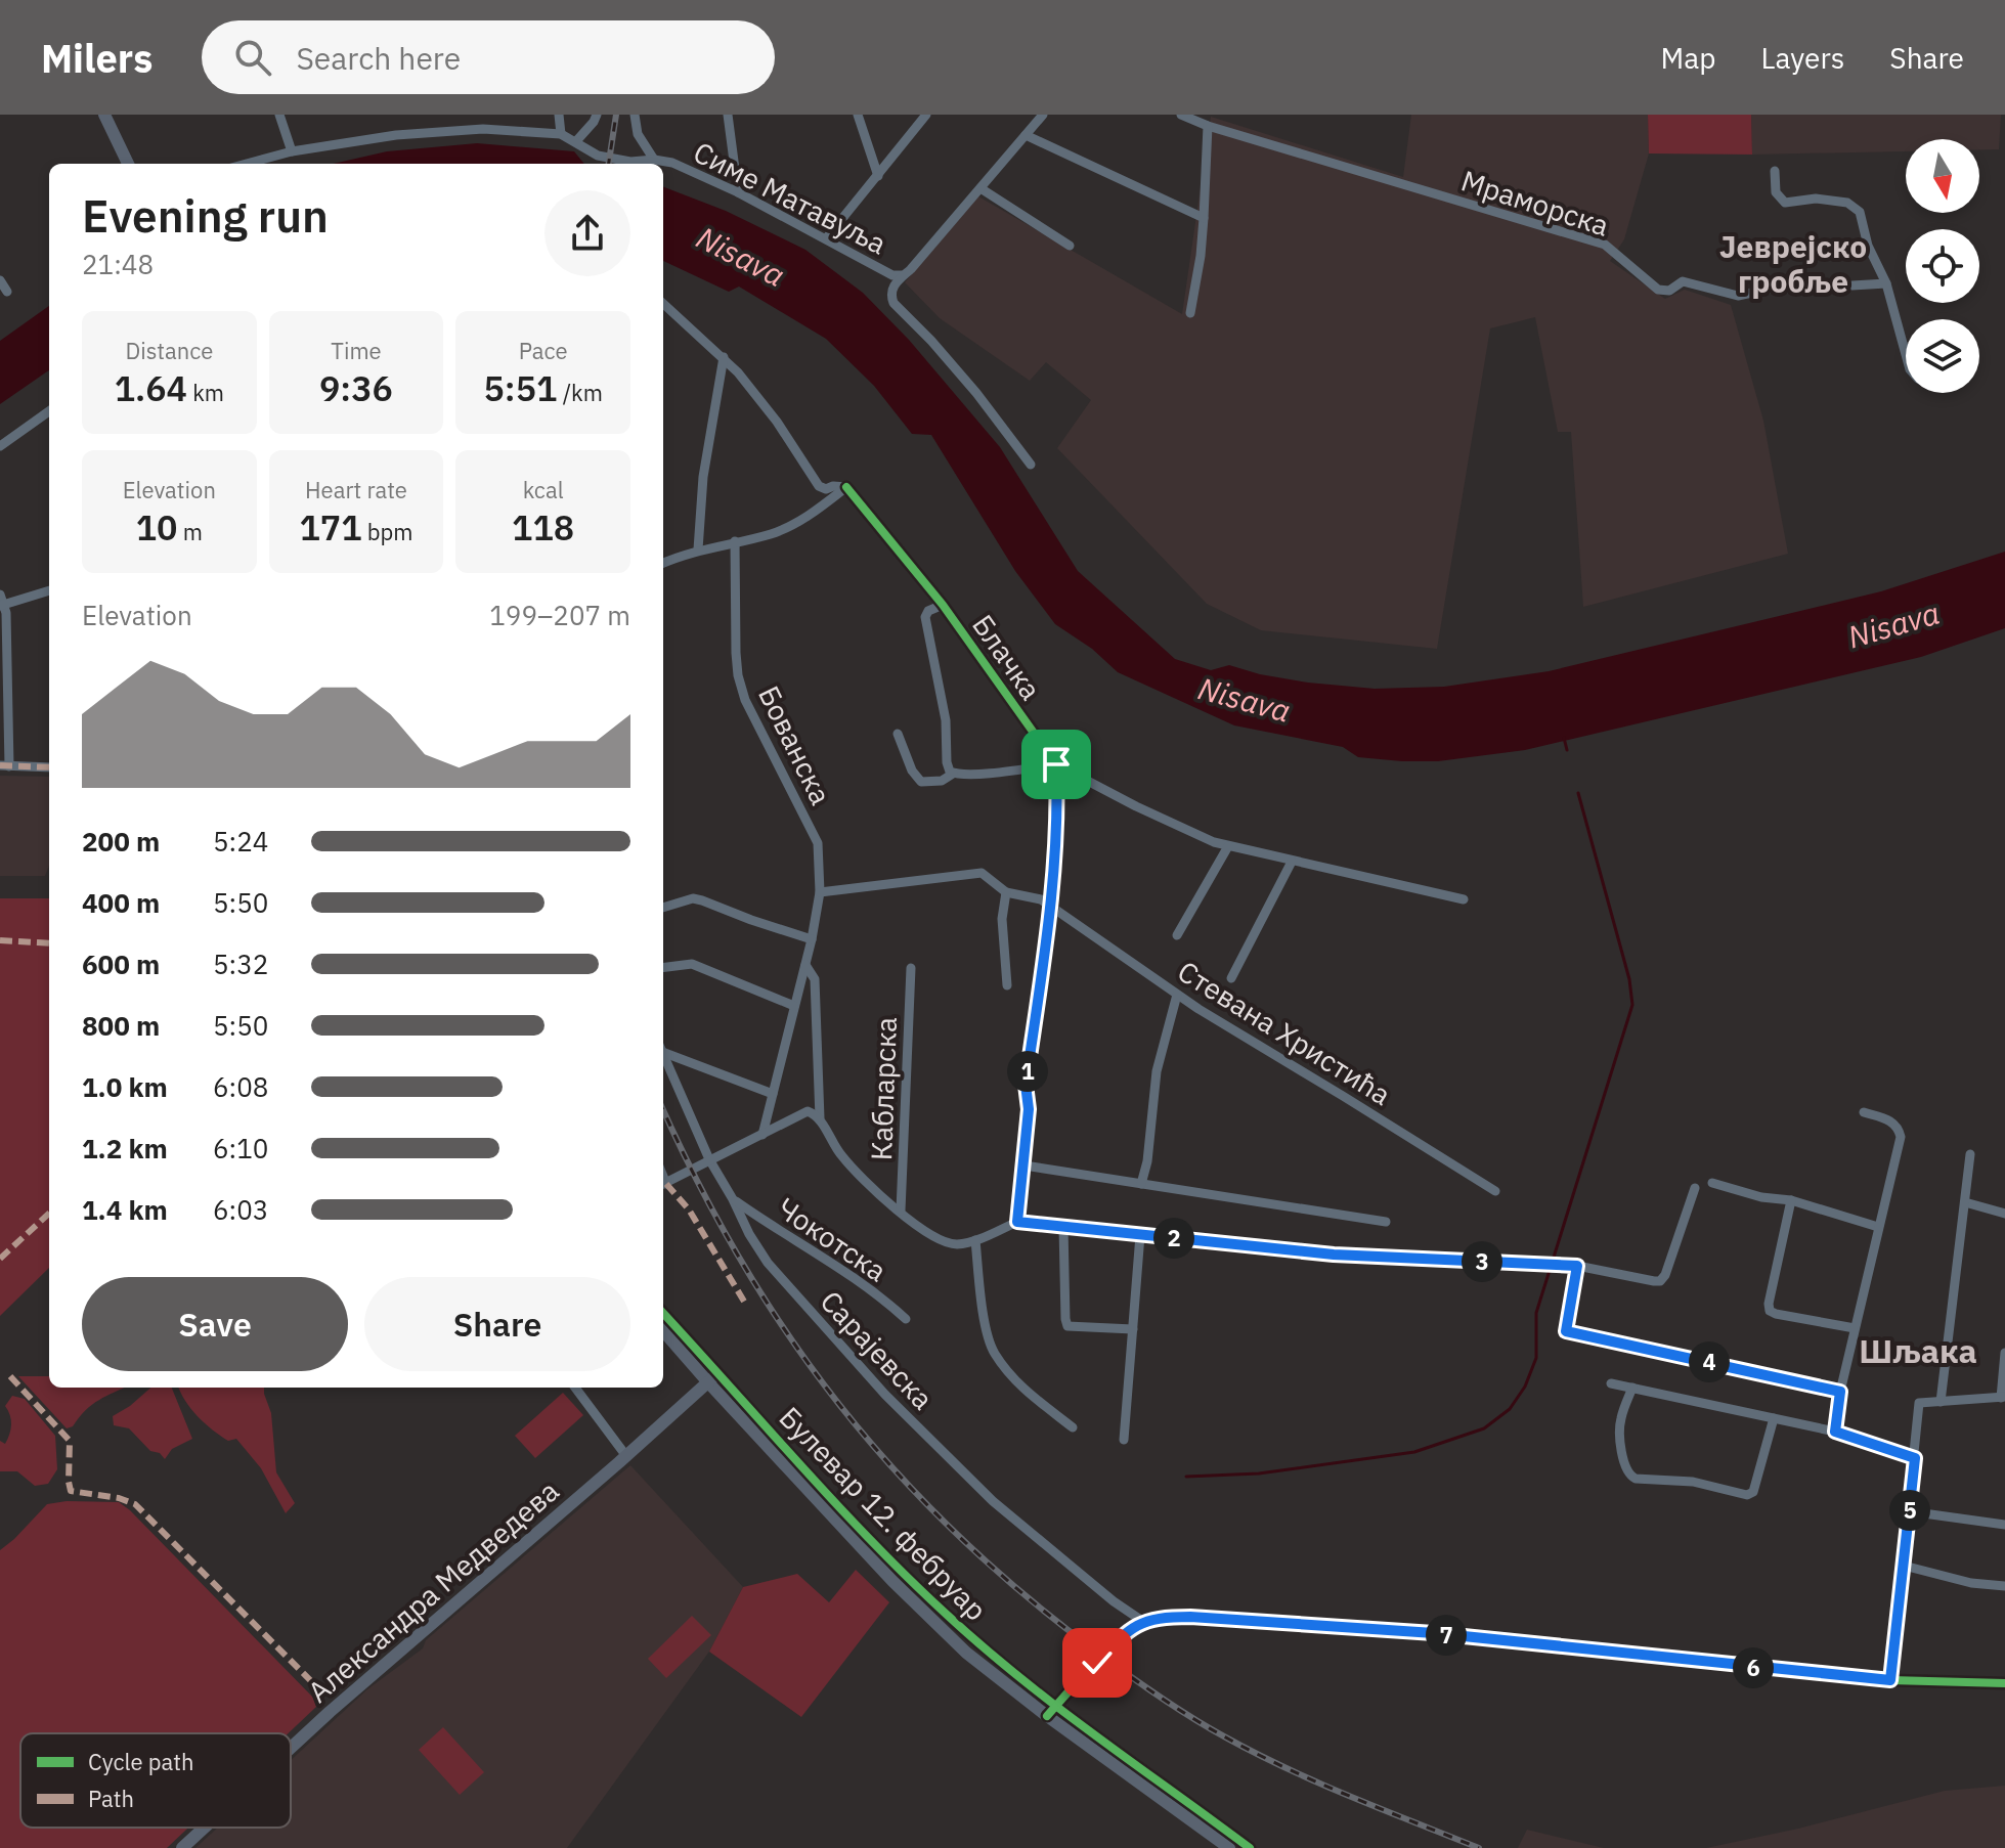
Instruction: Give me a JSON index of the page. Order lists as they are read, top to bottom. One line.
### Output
{"streets":{"main road":["Булевар 12. фебруар","Александра Медведева"],"street":["Симе Матавуља","Мраморска","Блачка","Бованска","Стевана Христића","Кабларска","Чокотска","Сарајевска"]},"crossings":[["Бованска","Стевана Христића"],["Чокотска","Сарајевска"],["Булевар 12. фебруар","Александра Медведева"]],"districts":["Јеврејско гробље","Шљака"],"water":["Nisava"],"legend":["Cycle path","Path"],"north":"bottom","page":{"header":"Milers","search":"Search here","nav":["Map","Layers","Share"],"heading":["Evening run","21:48"],"stats":[["Distance","1.64 km"],["Time","9:36"],["Pace","5:51 /km"],["Elevation","10 m"],["Heart rate","171 bpm"],["kcal","118"]],"chart":["Elevation","199–207 m"],"list":[{"name":"200 m","note":"5:24"},{"name":"400 m","note":"5:50"},{"name":"600 m","note":"5:32"},{"name":"800 m","note":"5:50"},{"name":"1.0 km","note":"6:08"},{"name":"1.2 km","note":"6:10"},{"name":"1.4 km","note":"6:03"}],"pins":["1","2","3","4","5","7","6"],"buttons":["Save","Share"]}}
